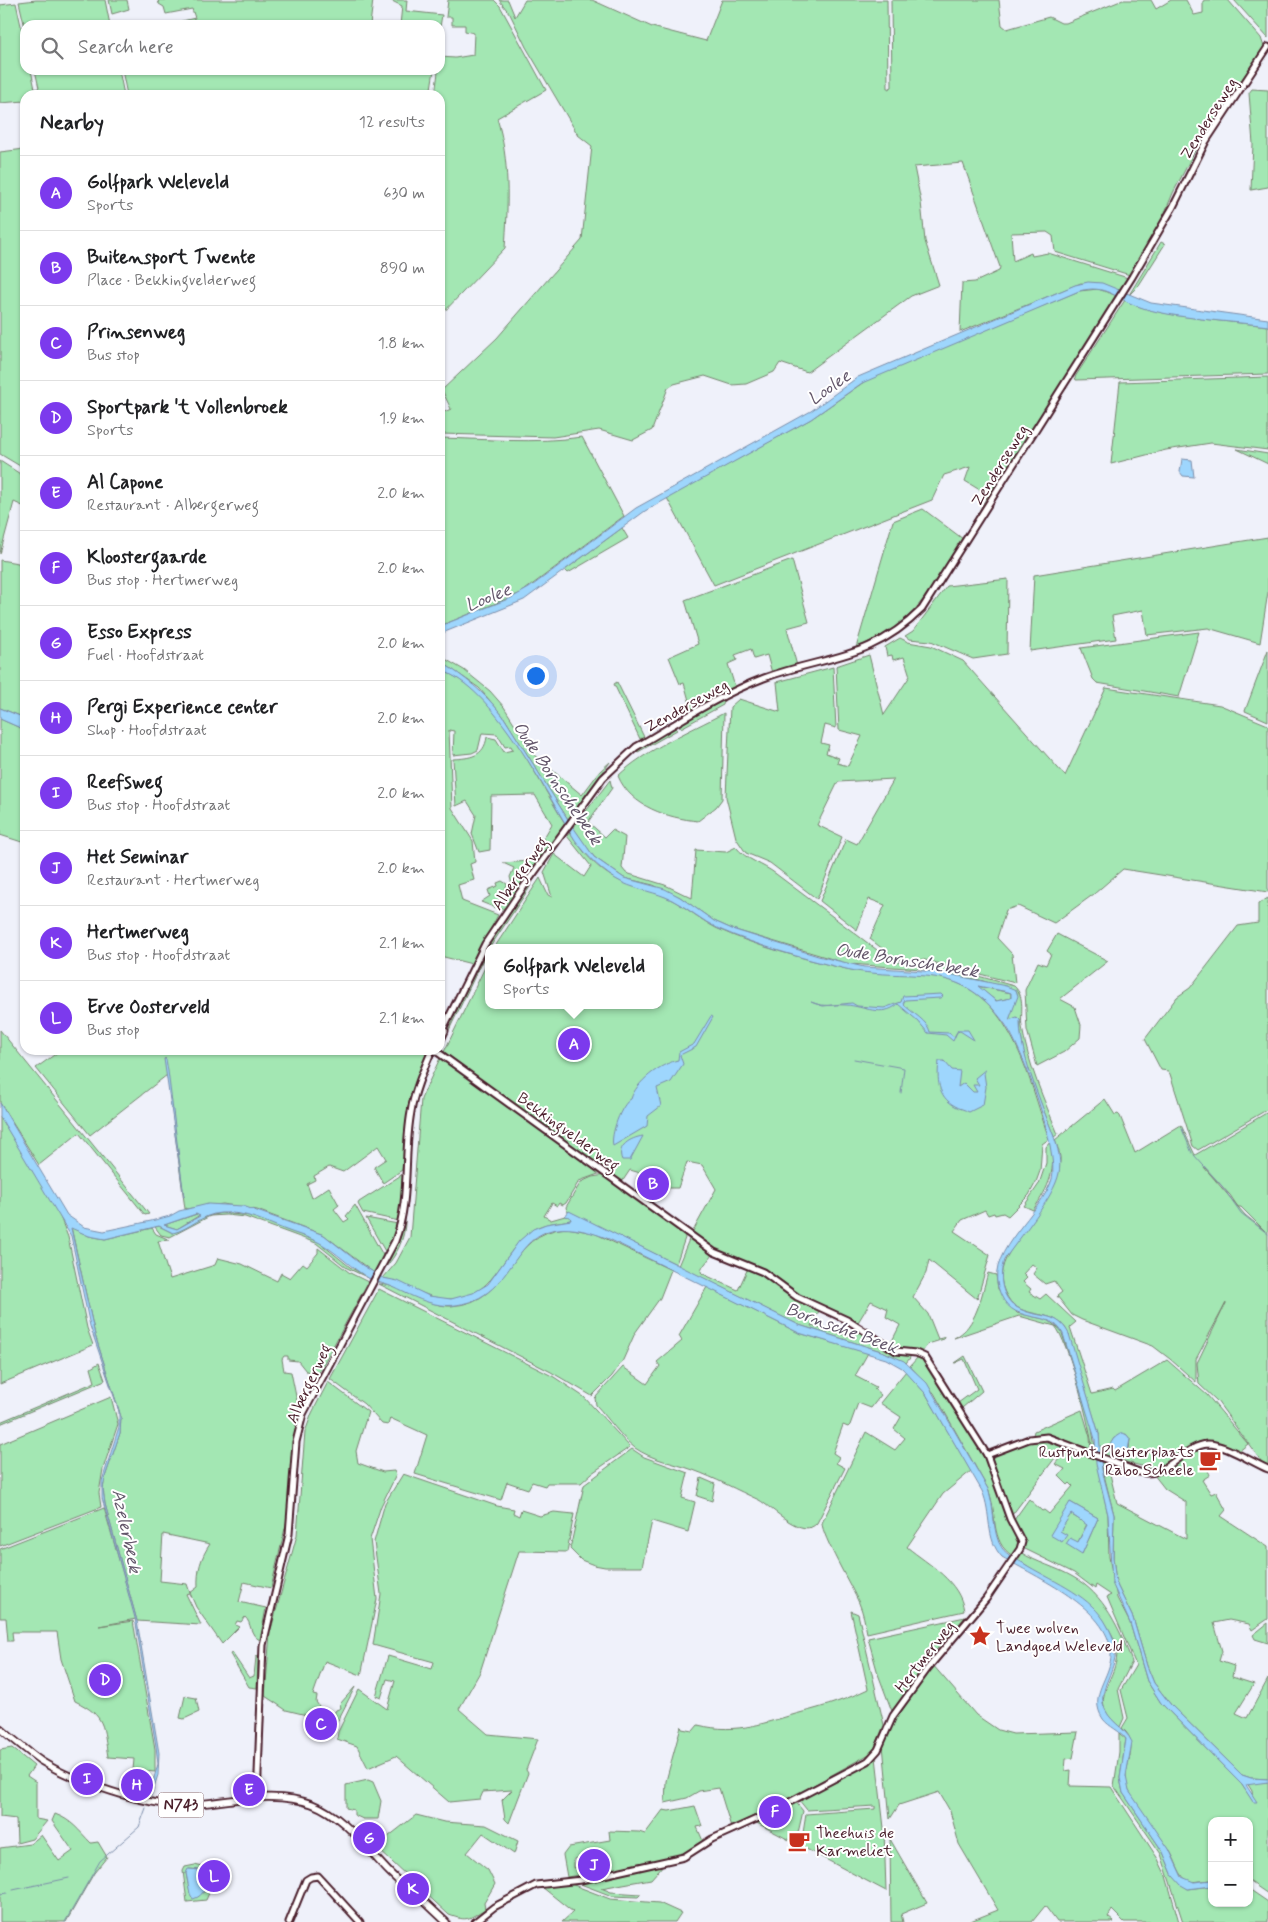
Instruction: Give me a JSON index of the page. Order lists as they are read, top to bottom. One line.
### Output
{"streets":{"main road":["Zenderseweg","Albergerweg","Bekkingvelderweg","Hertmerweg","N743"]},"crossings":[["Zenderseweg","Albergerweg"],["Albergerweg","N743"],["Bekkingvelderweg","Hertmerweg"]],"water":["Loolee","Oude Bornschebeek","Bornsche Beek","Azelerbeek"],"places":{"cafe":["Rustpunt Pleisterplaats Rabo Scheele","Theehuis de Karmeliet"],"place":["Twee wolven Landgoed Weleveld"]},"page":{"search":"Search here","heading":["Nearby","12 results"],"list":[{"mark":"A","name":"Golfpark Weleveld","note":"Sports","value":"630 m"},{"mark":"B","name":"Buitensport Twente","note":"Place · Bekkingvelderweg","value":"890 m"},{"mark":"C","name":"Prinsenweg","note":"Bus stop","value":"1.8 km"},{"mark":"D","name":"Sportpark 't Vollenbroek","note":"Sports","value":"1.9 km"},{"mark":"E","name":"Al Capone","note":"Restaurant · Albergerweg","value":"2.0 km"},{"mark":"F","name":"Kloostergaarde","note":"Bus stop · Hertmerweg","value":"2.0 km"},{"mark":"G","name":"Esso Express","note":"Fuel · Hoofdstraat","value":"2.0 km"},{"mark":"H","name":"Pergi Experience center","note":"Shop · Hoofdstraat","value":"2.0 km"},{"mark":"I","name":"Reefsweg","note":"Bus stop · Hoofdstraat","value":"2.0 km"},{"mark":"J","name":"Het Seminar","note":"Restaurant · Hertmerweg","value":"2.0 km"},{"mark":"K","name":"Hertmerweg","note":"Bus stop · Hoofdstraat","value":"2.1 km"},{"mark":"L","name":"Erve Oosterveld","note":"Bus stop","value":"2.1 km"}],"popup":["Golfpark Weleveld","Sports"],"pins":["A","B","D","C","I","H","E","F","G","J","L","K"],"map_buttons":["+","−"]}}
